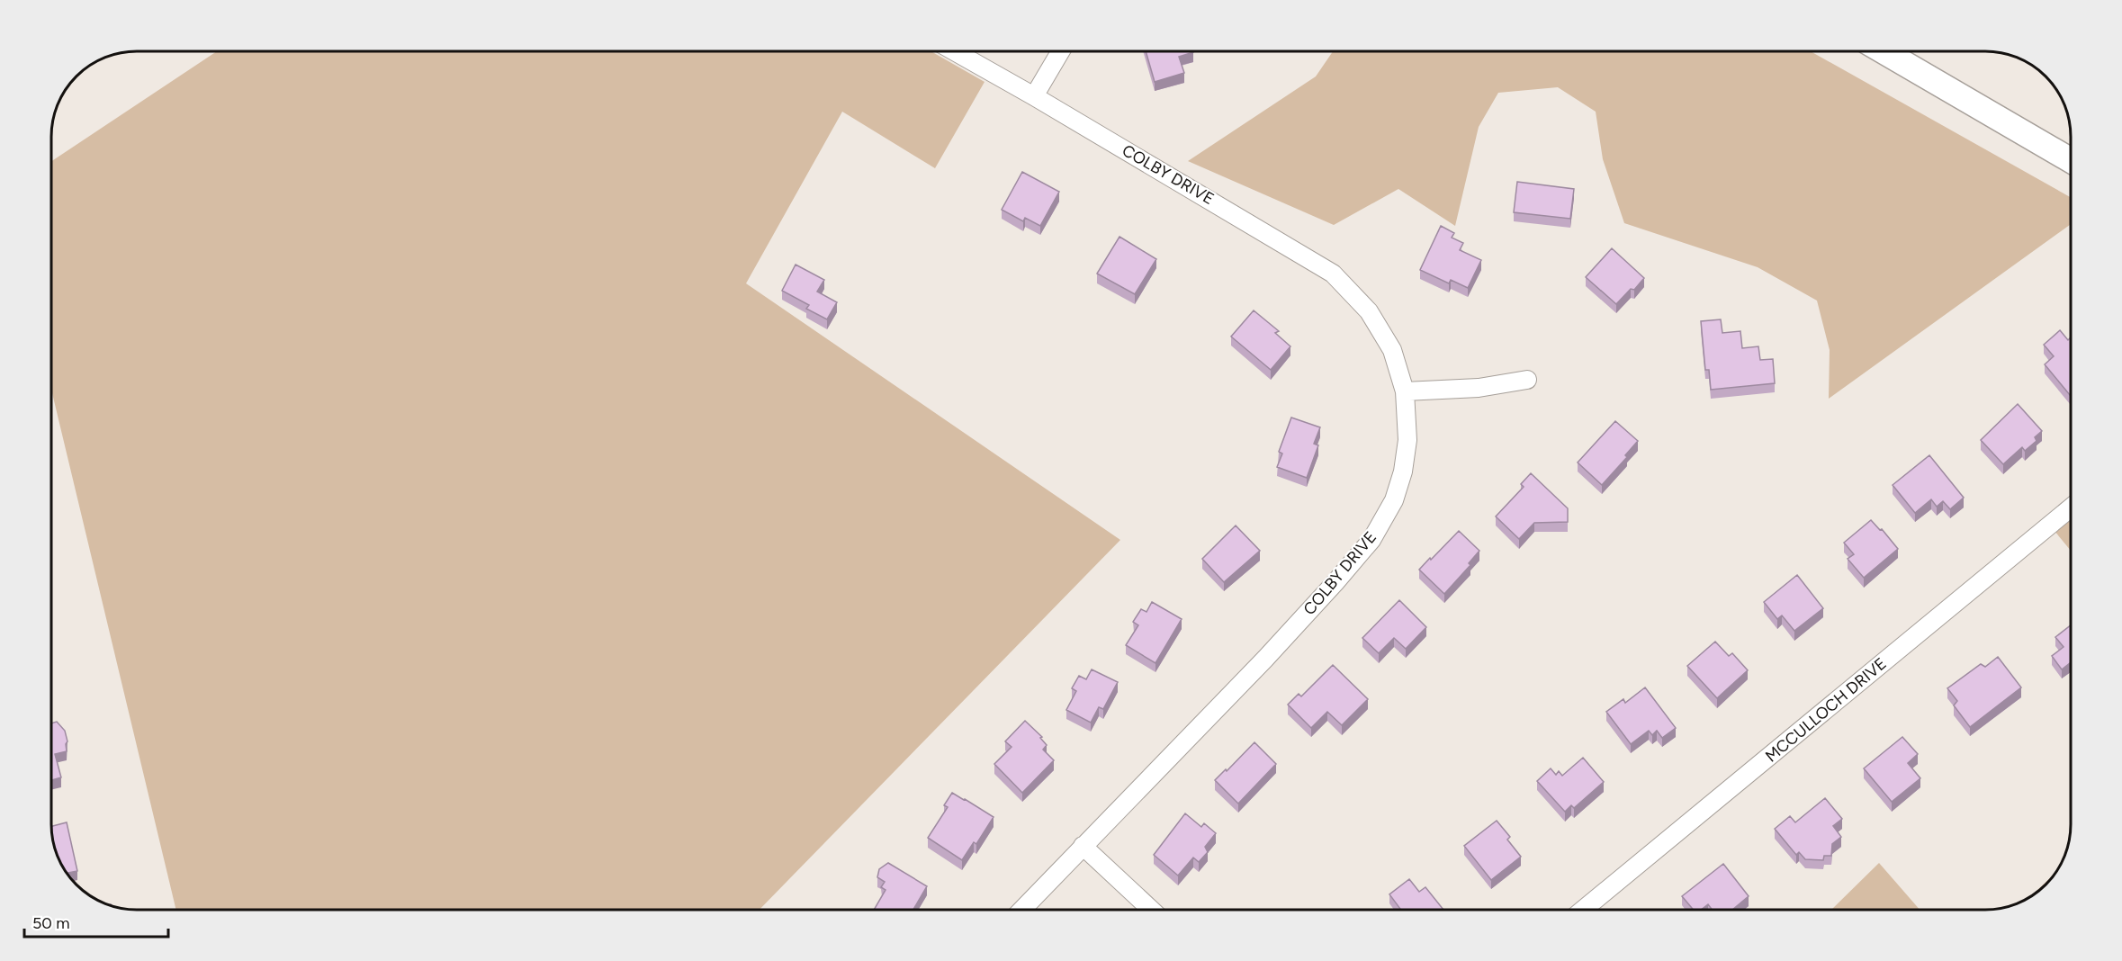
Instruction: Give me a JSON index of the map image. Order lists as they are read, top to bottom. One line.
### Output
{"streets":{"street":["COLBY DRIVE","MCCULLOCH DRIVE"]},"scale_bar":"50 m"}
